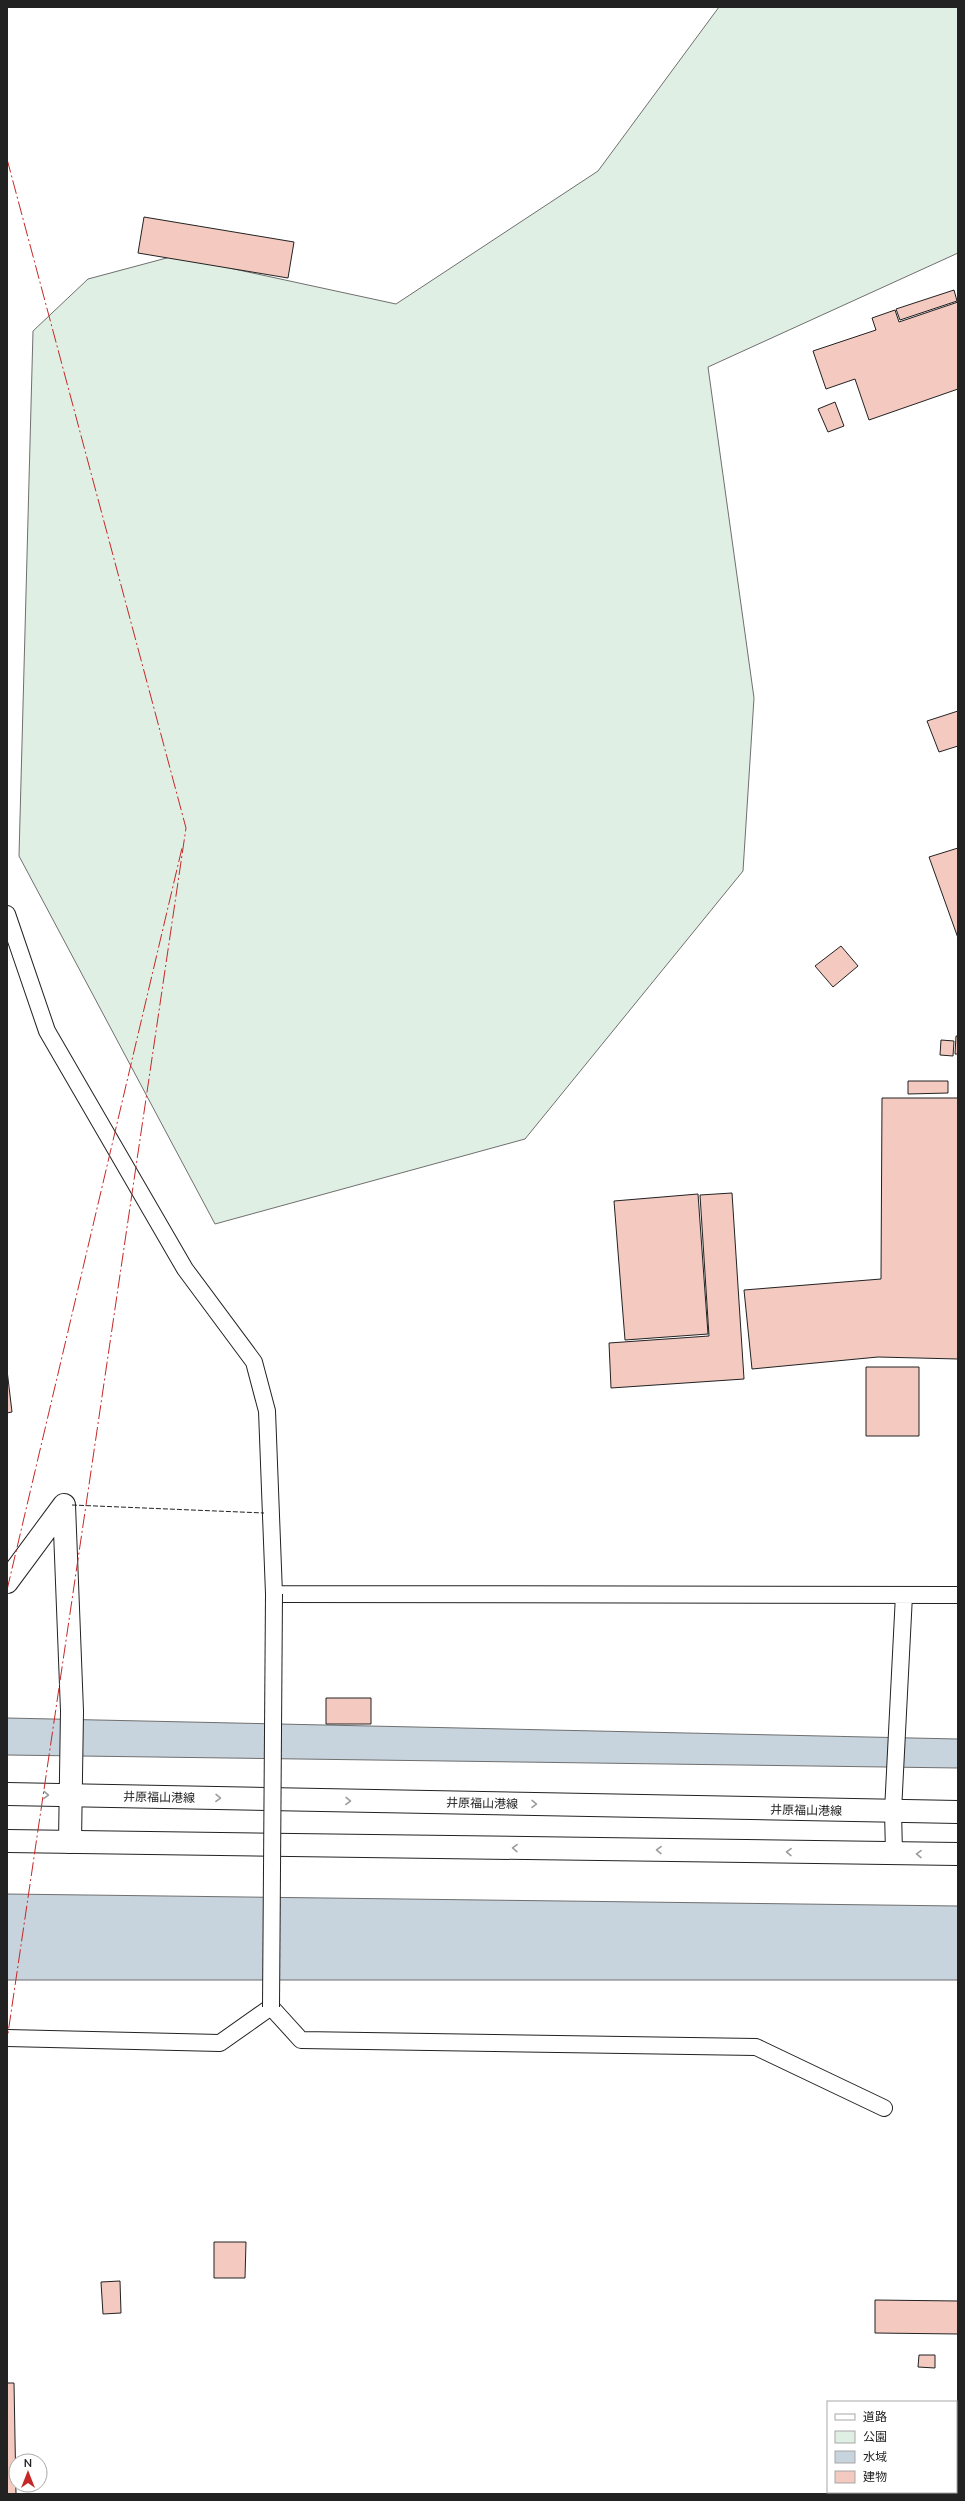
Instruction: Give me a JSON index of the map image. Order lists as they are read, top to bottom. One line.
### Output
{"streets":{"main road":["井原福山港線"]},"legend":["道路","公園","水域","建物"],"north":"top"}
